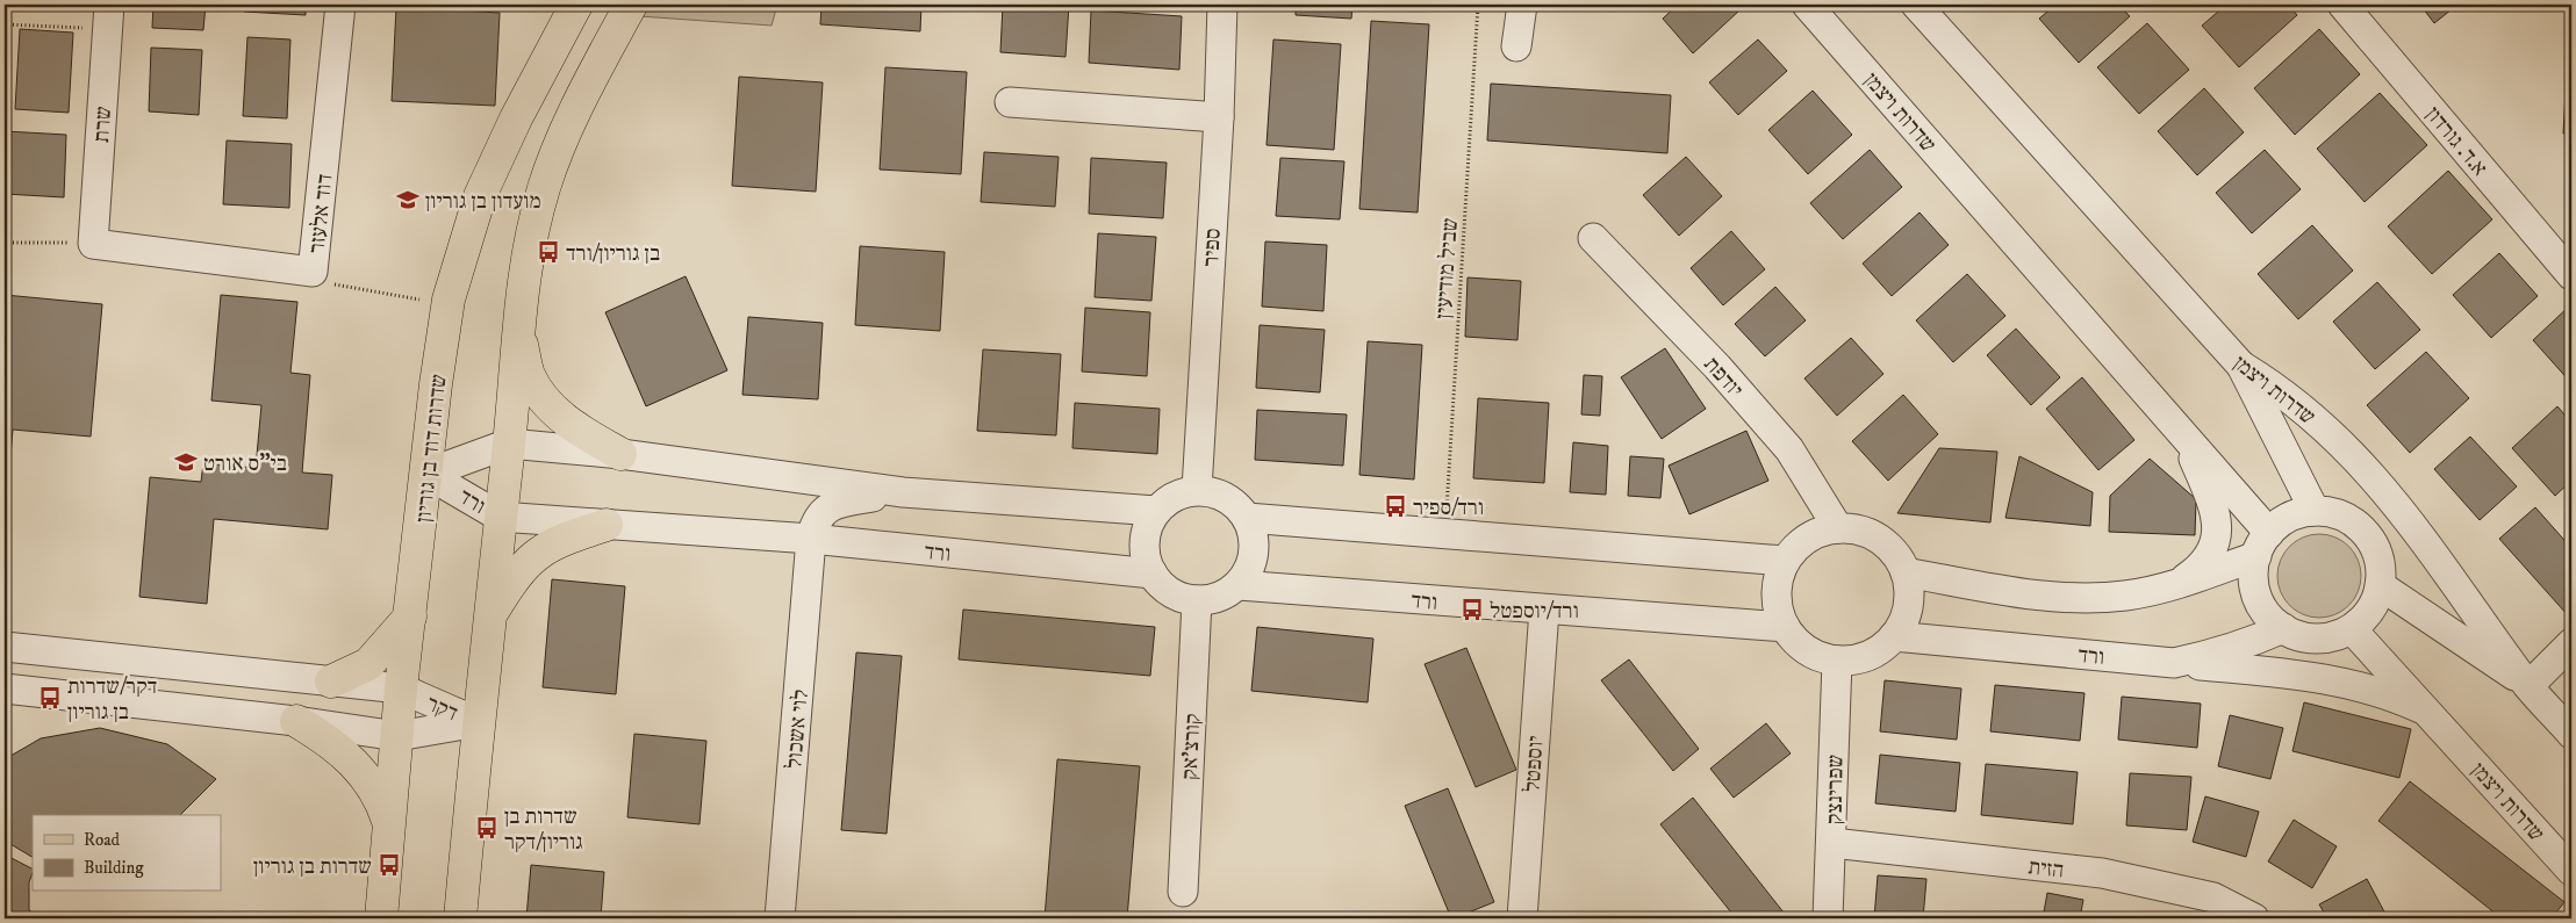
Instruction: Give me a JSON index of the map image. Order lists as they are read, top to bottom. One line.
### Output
{"streets":{"main road":["שדרות דוד בן גוריון"],"street":["שדרות ויצמן","שרת","א.ד. גורדון","דוד אלעזר","ספיר","יודפת","ורד","דקר","לוי אשכול","קורצ'אק","יוספטל","שפרינצק","הזית"],"path":["שביל מודיעין"]},"crossings":[["שדרות ויצמן","ורד"],["שרת","דוד אלעזר"],["ספיר","ורד"],["ספיר","קורצ'אק"],["יודפת","ורד"],["יודפת","שפרינצק"],["שדרות דוד בן גוריון","ורד"],["שדרות דוד בן גוריון","דקר"],["ורד","לוי אשכול"],["ורד","קורצ'אק"],["ורד","יוספטל"],["ורד","שפרינצק"],["שפרינצק","הזית"]],"places":{"school or university":["מועדון בן גוריון","בי\"ס אורט"],"bus stop":["בן גוריון/ורד","ורד/ספיר","ורד/יוספטל","דקר/שדרות בן גוריון","שדרות בן גוריון/דקר","שדרות בן גוריון"]},"legend":["Road","Building"]}
